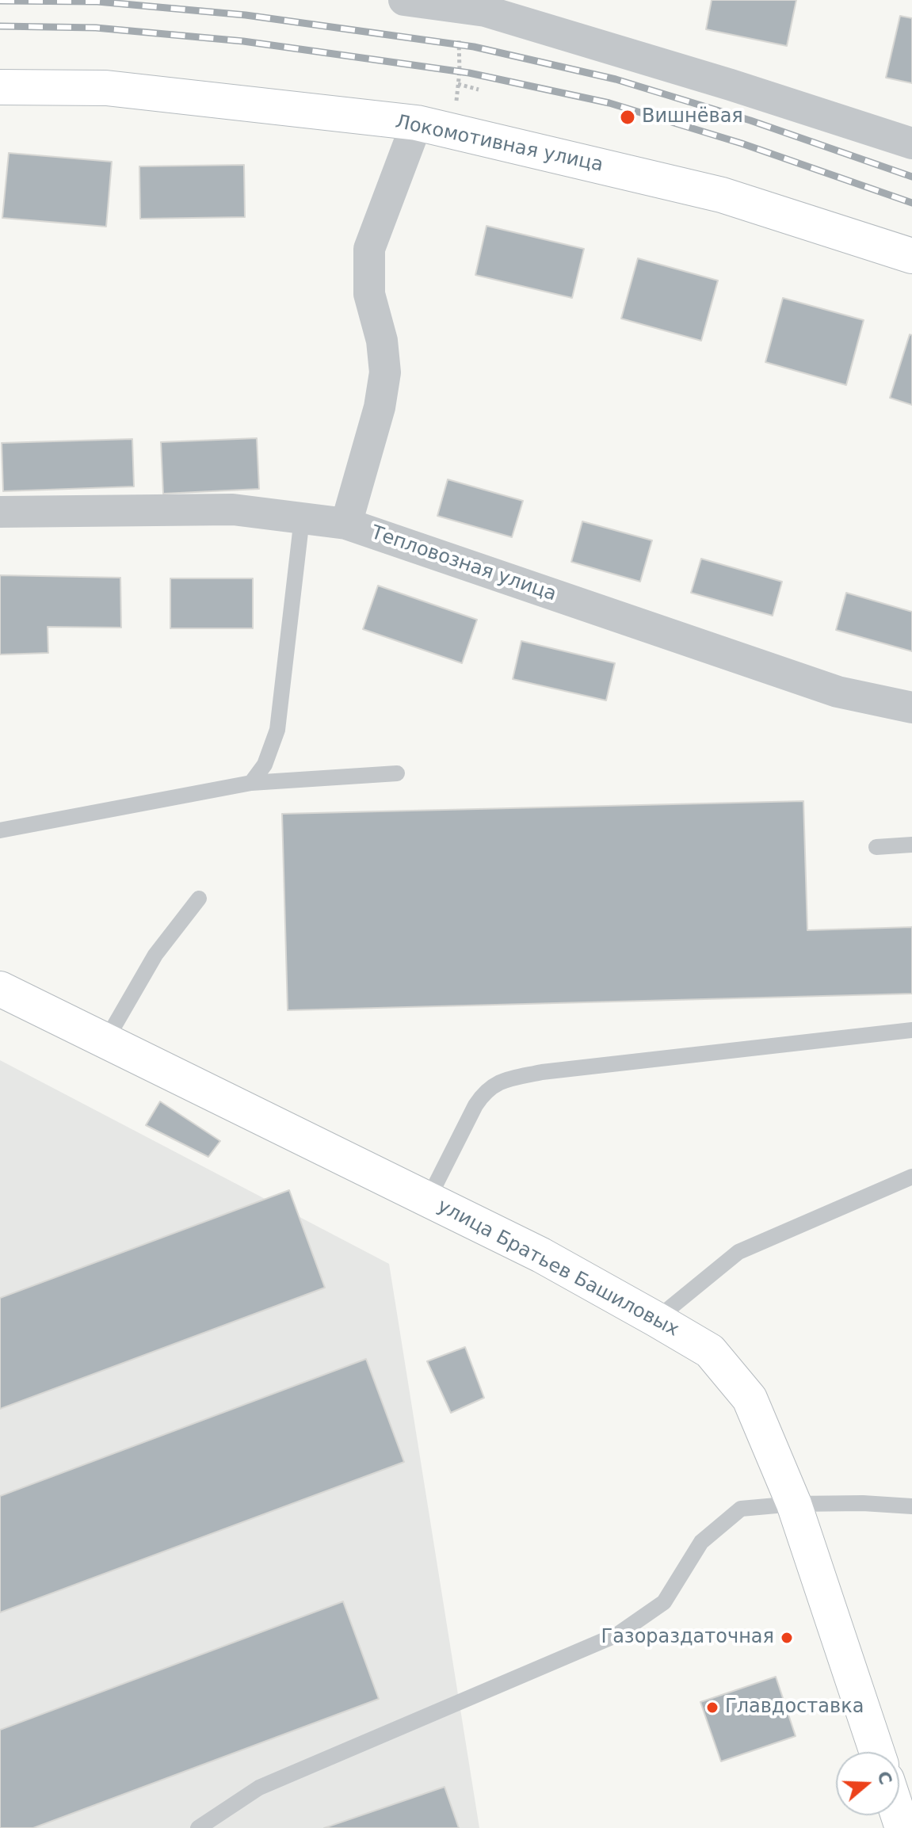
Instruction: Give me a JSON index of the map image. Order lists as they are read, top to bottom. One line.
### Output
{"streets":{"street":["Локомотивная улица","Тепловозная улица","улица Братьев Башиловых"]},"places":["Вишнёвая","Газораздаточная","Главдоставка"],"north":"right"}
